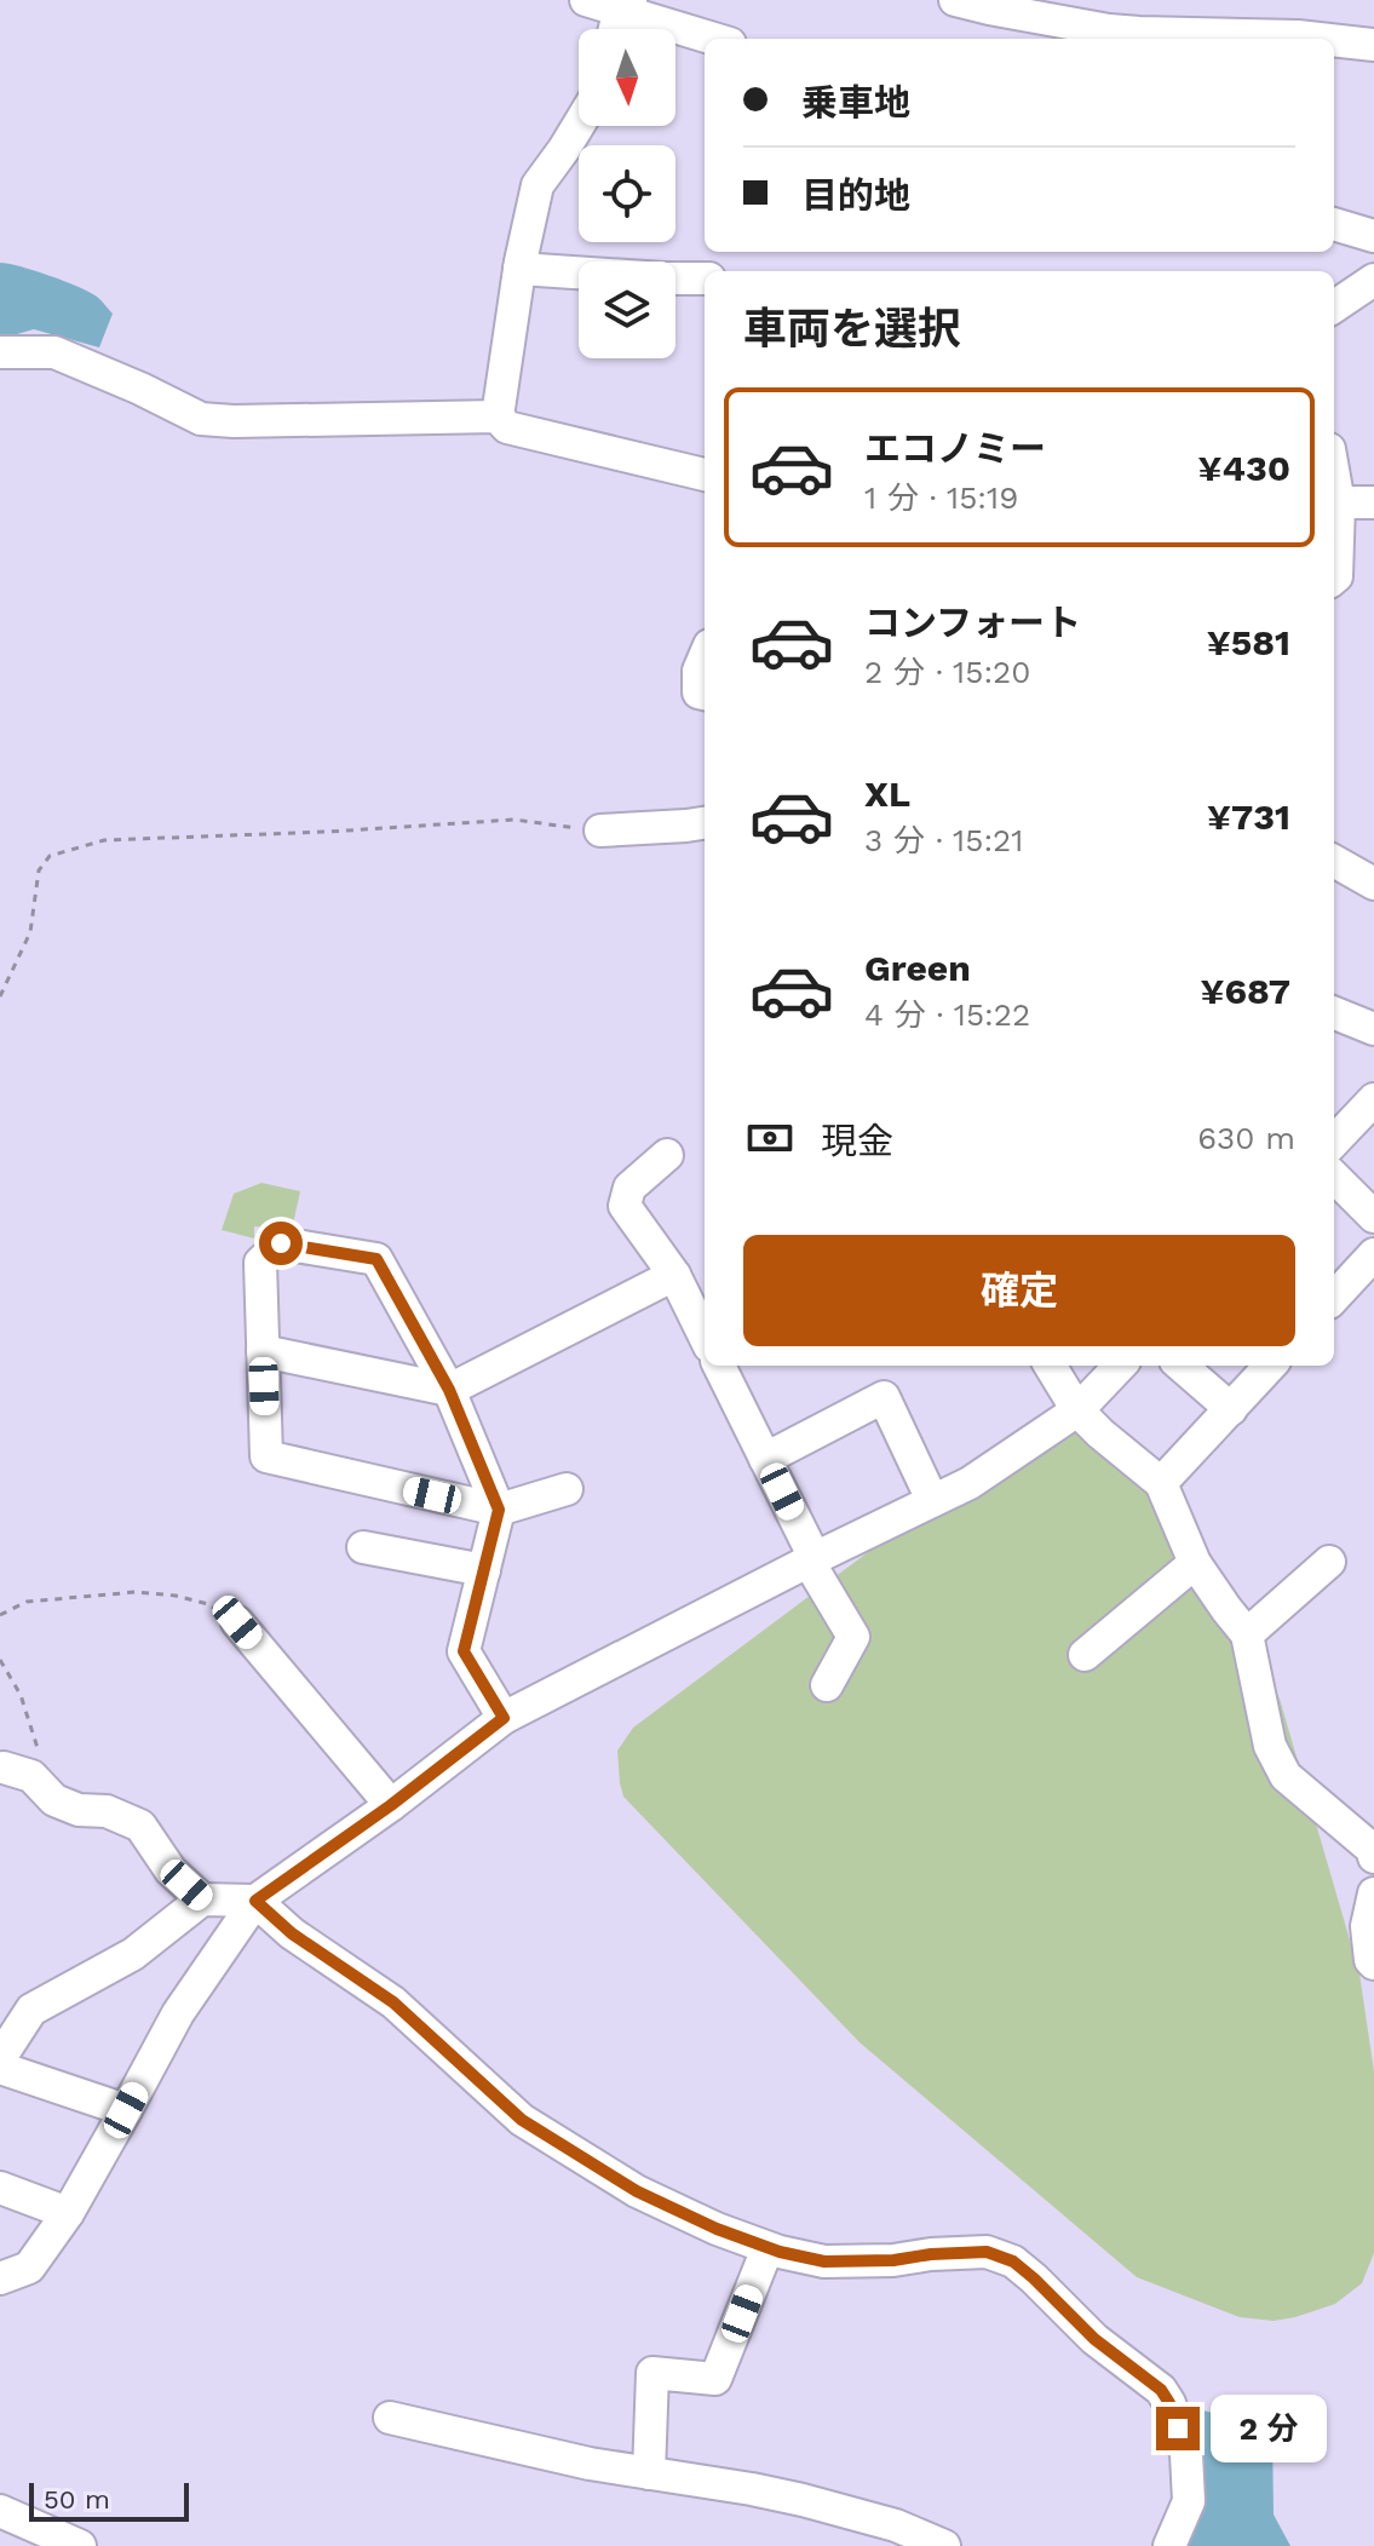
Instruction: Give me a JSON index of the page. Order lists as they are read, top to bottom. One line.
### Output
{"scale_bar":"50 m","north":"bottom","page":{"banner":["乗車地","目的地"],"heading":"車両を選択","list":[{"name":"エコノミー","note":"1 分 · 15:19","value":"¥430"},{"name":"コンフォート","note":"2 分 · 15:20","value":"¥581"},{"name":"XL","note":"3 分 · 15:21","value":"¥731"},{"name":"Green","note":"4 分 · 15:22","value":"¥687"}],"pay":["現金","630 m"],"buttons":"確定","bubble":"2 分","scale":"50 m"}}
